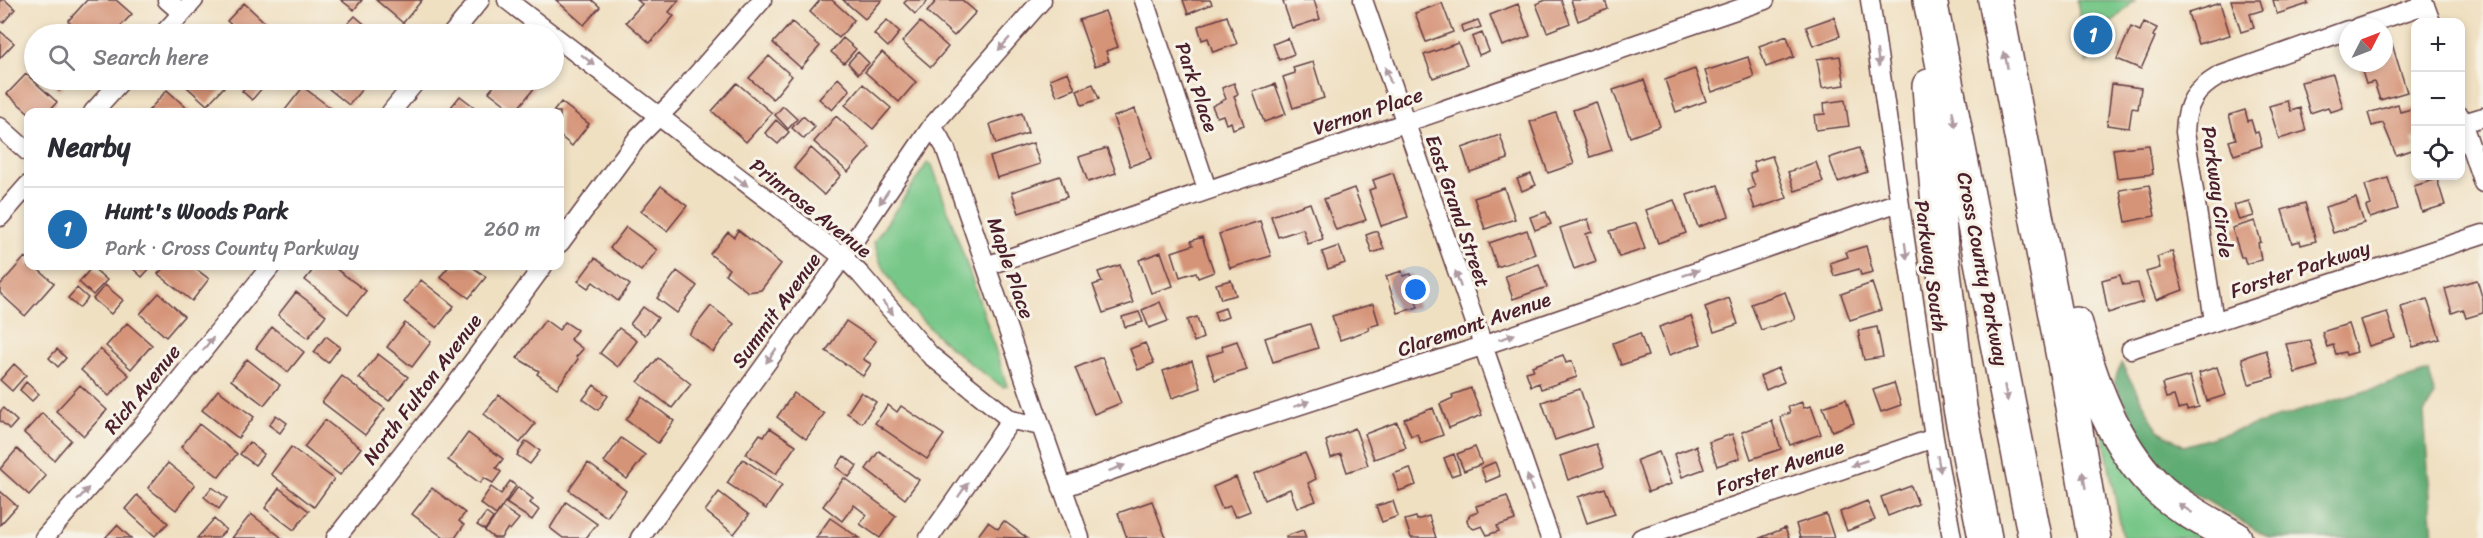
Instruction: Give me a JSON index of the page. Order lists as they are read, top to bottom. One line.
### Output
{"streets":{"highway":["Cross County Parkway"],"street":["Park Place","Vernon Place","Parkway Circle","Primrose Avenue","East Grand Street","Parkway South","Maple Place","Forster Parkway","Summit Avenue","Claremont Avenue","Rich Avenue","North Fulton Avenue","Forster Avenue"]},"crossings":[["Park Place","Vernon Place"],["Vernon Place","East Grand Street"],["Vernon Place","Maple Place"],["Parkway Circle","Forster Parkway"],["Primrose Avenue","Maple Place"],["Primrose Avenue","Summit Avenue"],["East Grand Street","Claremont Avenue"],["Parkway South","Claremont Avenue"],["Parkway South","Forster Avenue"],["Maple Place","Summit Avenue"]],"one_way":["Primrose Avenue","East Grand Street","Parkway South","Summit Avenue","Claremont Avenue","Rich Avenue","Forster Avenue"],"north":"top right","page":{"pins":"1","map_buttons":["+","−"],"search":"Search here","heading":"Nearby","list":[{"mark":"1","name":"Hunt's Woods Park","note":"Park · Cross County Parkway","value":"260 m"}]}}
